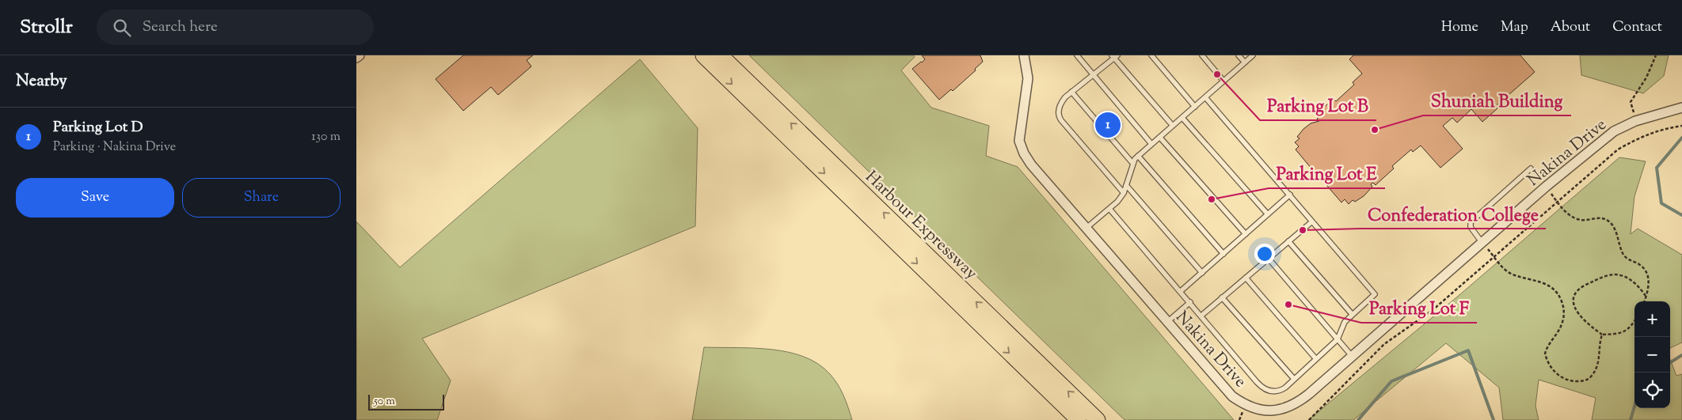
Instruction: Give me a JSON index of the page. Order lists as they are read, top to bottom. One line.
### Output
{"streets":{"main road":["Harbour Expressway"],"street":["Nakina Drive"]},"places":["Parking Lot B","Shuniah Building","Parking Lot E","Confederation College","Parking Lot F"],"scale_bar":"50 m","page":{"header":"Strollr","search":"Search here","nav":["Home","Map","About","Contact"],"heading":"Nearby","list":[{"mark":"1","name":"Parking Lot D","note":"Parking · Nakina Drive","value":"130 m"}],"pins":"1","buttons":["Save","Share"],"map_buttons":["+","−"],"scale":"50 m"}}
